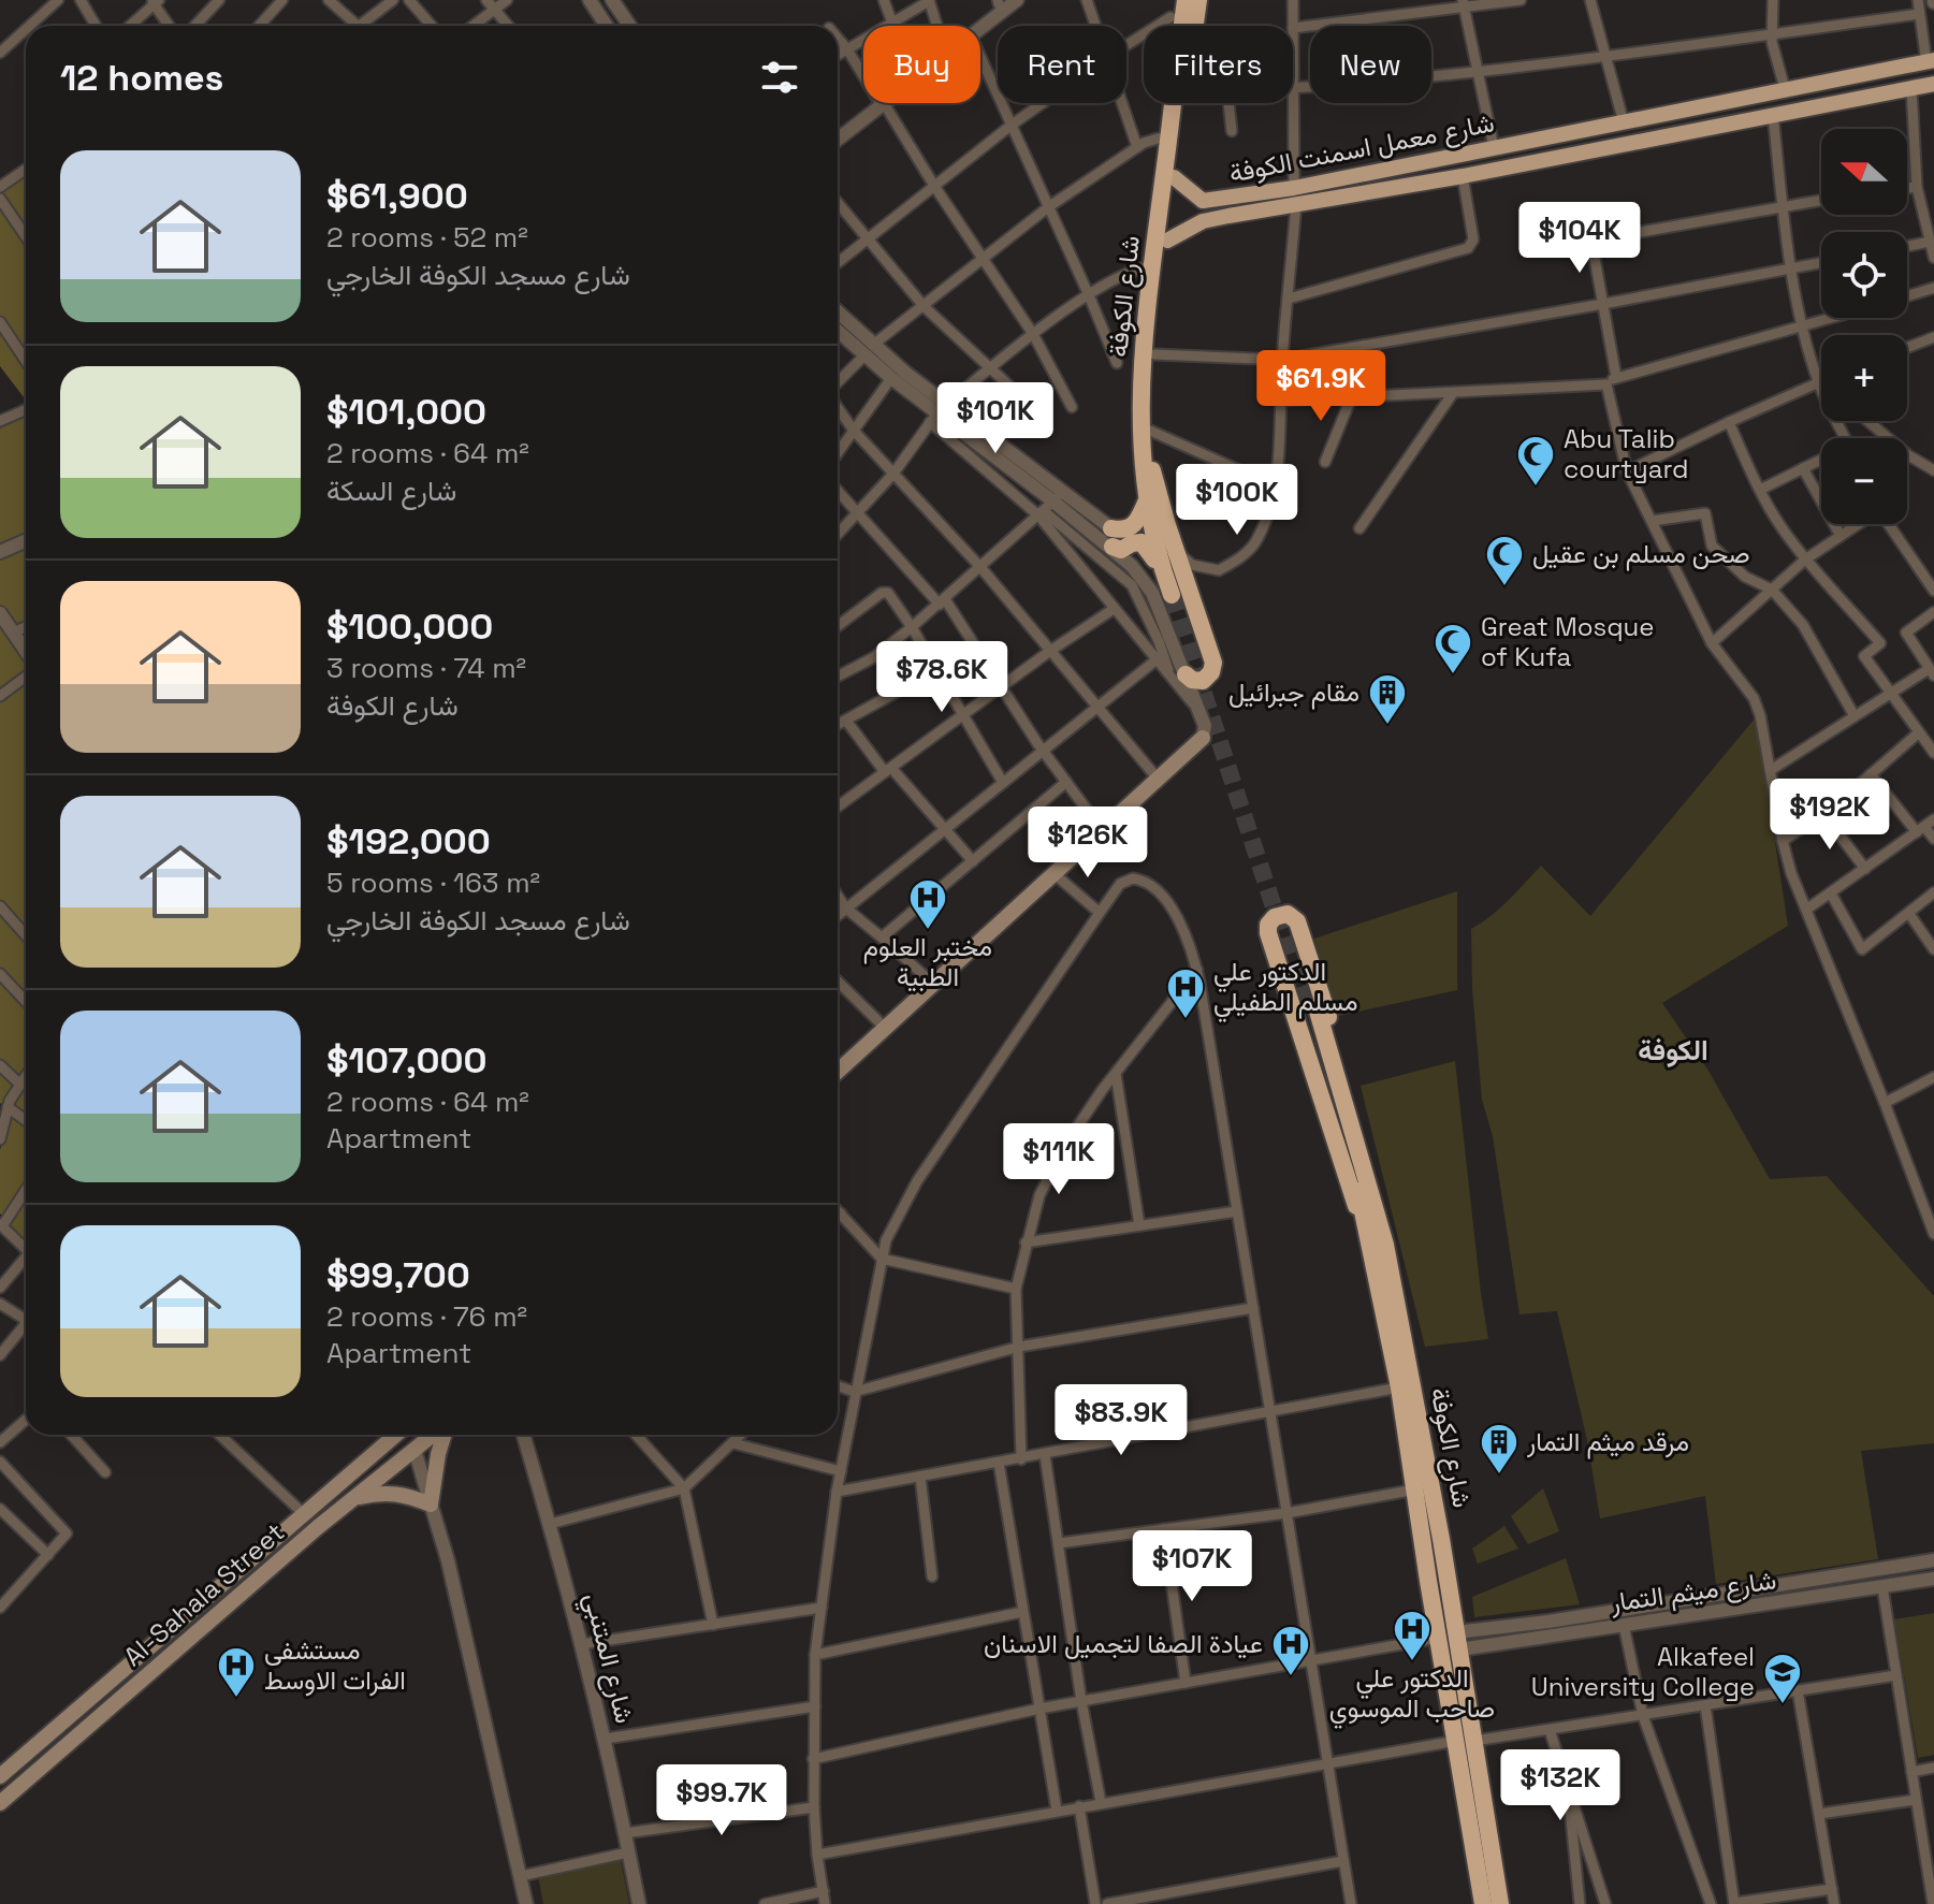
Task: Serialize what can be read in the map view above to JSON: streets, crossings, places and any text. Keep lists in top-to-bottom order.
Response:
{
  "streets": {
    "highway": ["شارع الكوفة"],
    "main road": ["شارع معمل اسمنت الكوفة", "Al-Sahala Street"],
    "street": ["شارع ميثم التمار", "شارع المتنبي"]
  },
  "crossings": [
    ["شارع معمل اسمنت الكوفة", "شارع الكوفة"],
    ["شارع الكوفة", "شارع ميثم التمار"]
  ],
  "districts": ["الكوفة"],
  "places": {
    "mosque": ["Abu Talib courtyard", "صحن مسلم بن عقيل", "Great Mosque of Kufa"],
    "building": ["مقام جبرائيل", "مرقد ميثم التمار"],
    "hospital": [
      "مختبر العلوم الطبية",
      "الدكتور علي مسلم الطفيلي",
      "الدكتور علي صاحب الموسوي",
      "عيادة الصفا لتجميل الاسنان",
      "مستشفى الفرات الاوسط"
    ],
    "school or university": ["Alkafeel University College"]
  },
  "north": "left",
  "page": {
    "chip": [
      "Buy",
      "Rent",
      "Filters",
      "New"
    ],
    "heading": "12 homes",
    "map_buttons": ["+", "−"],
    "list": [
      {
        "name": "$61,900",
        "note": "2 rooms · 52 m² · شارع مسجد الكوفة الخارجي"
      },
      {
        "name": "$101,000",
        "note": "2 rooms · 64 m² · شارع السكة"
      },
      {
        "name": "$100,000",
        "note": "3 rooms · 74 m² · شارع الكوفة"
      },
      {
        "name": "$192,000",
        "note": "5 rooms · 163 m² · شارع مسجد الكوفة الخارجي"
      },
      {
        "name": "$107,000",
        "note": "2 rooms · 64 m² · Apartment"
      },
      {
        "name": "$99,700",
        "note": "2 rooms · 76 m² · Apartment"
      }
    ],
    "price": [
      "$104K",
      "$61.9K",
      "$101K",
      "$100K",
      "$78.6K",
      "$192K",
      "$126K",
      "$111K",
      "$83.9K",
      "$107K",
      "$132K",
      "$99.7K"
    ]
  }
}
